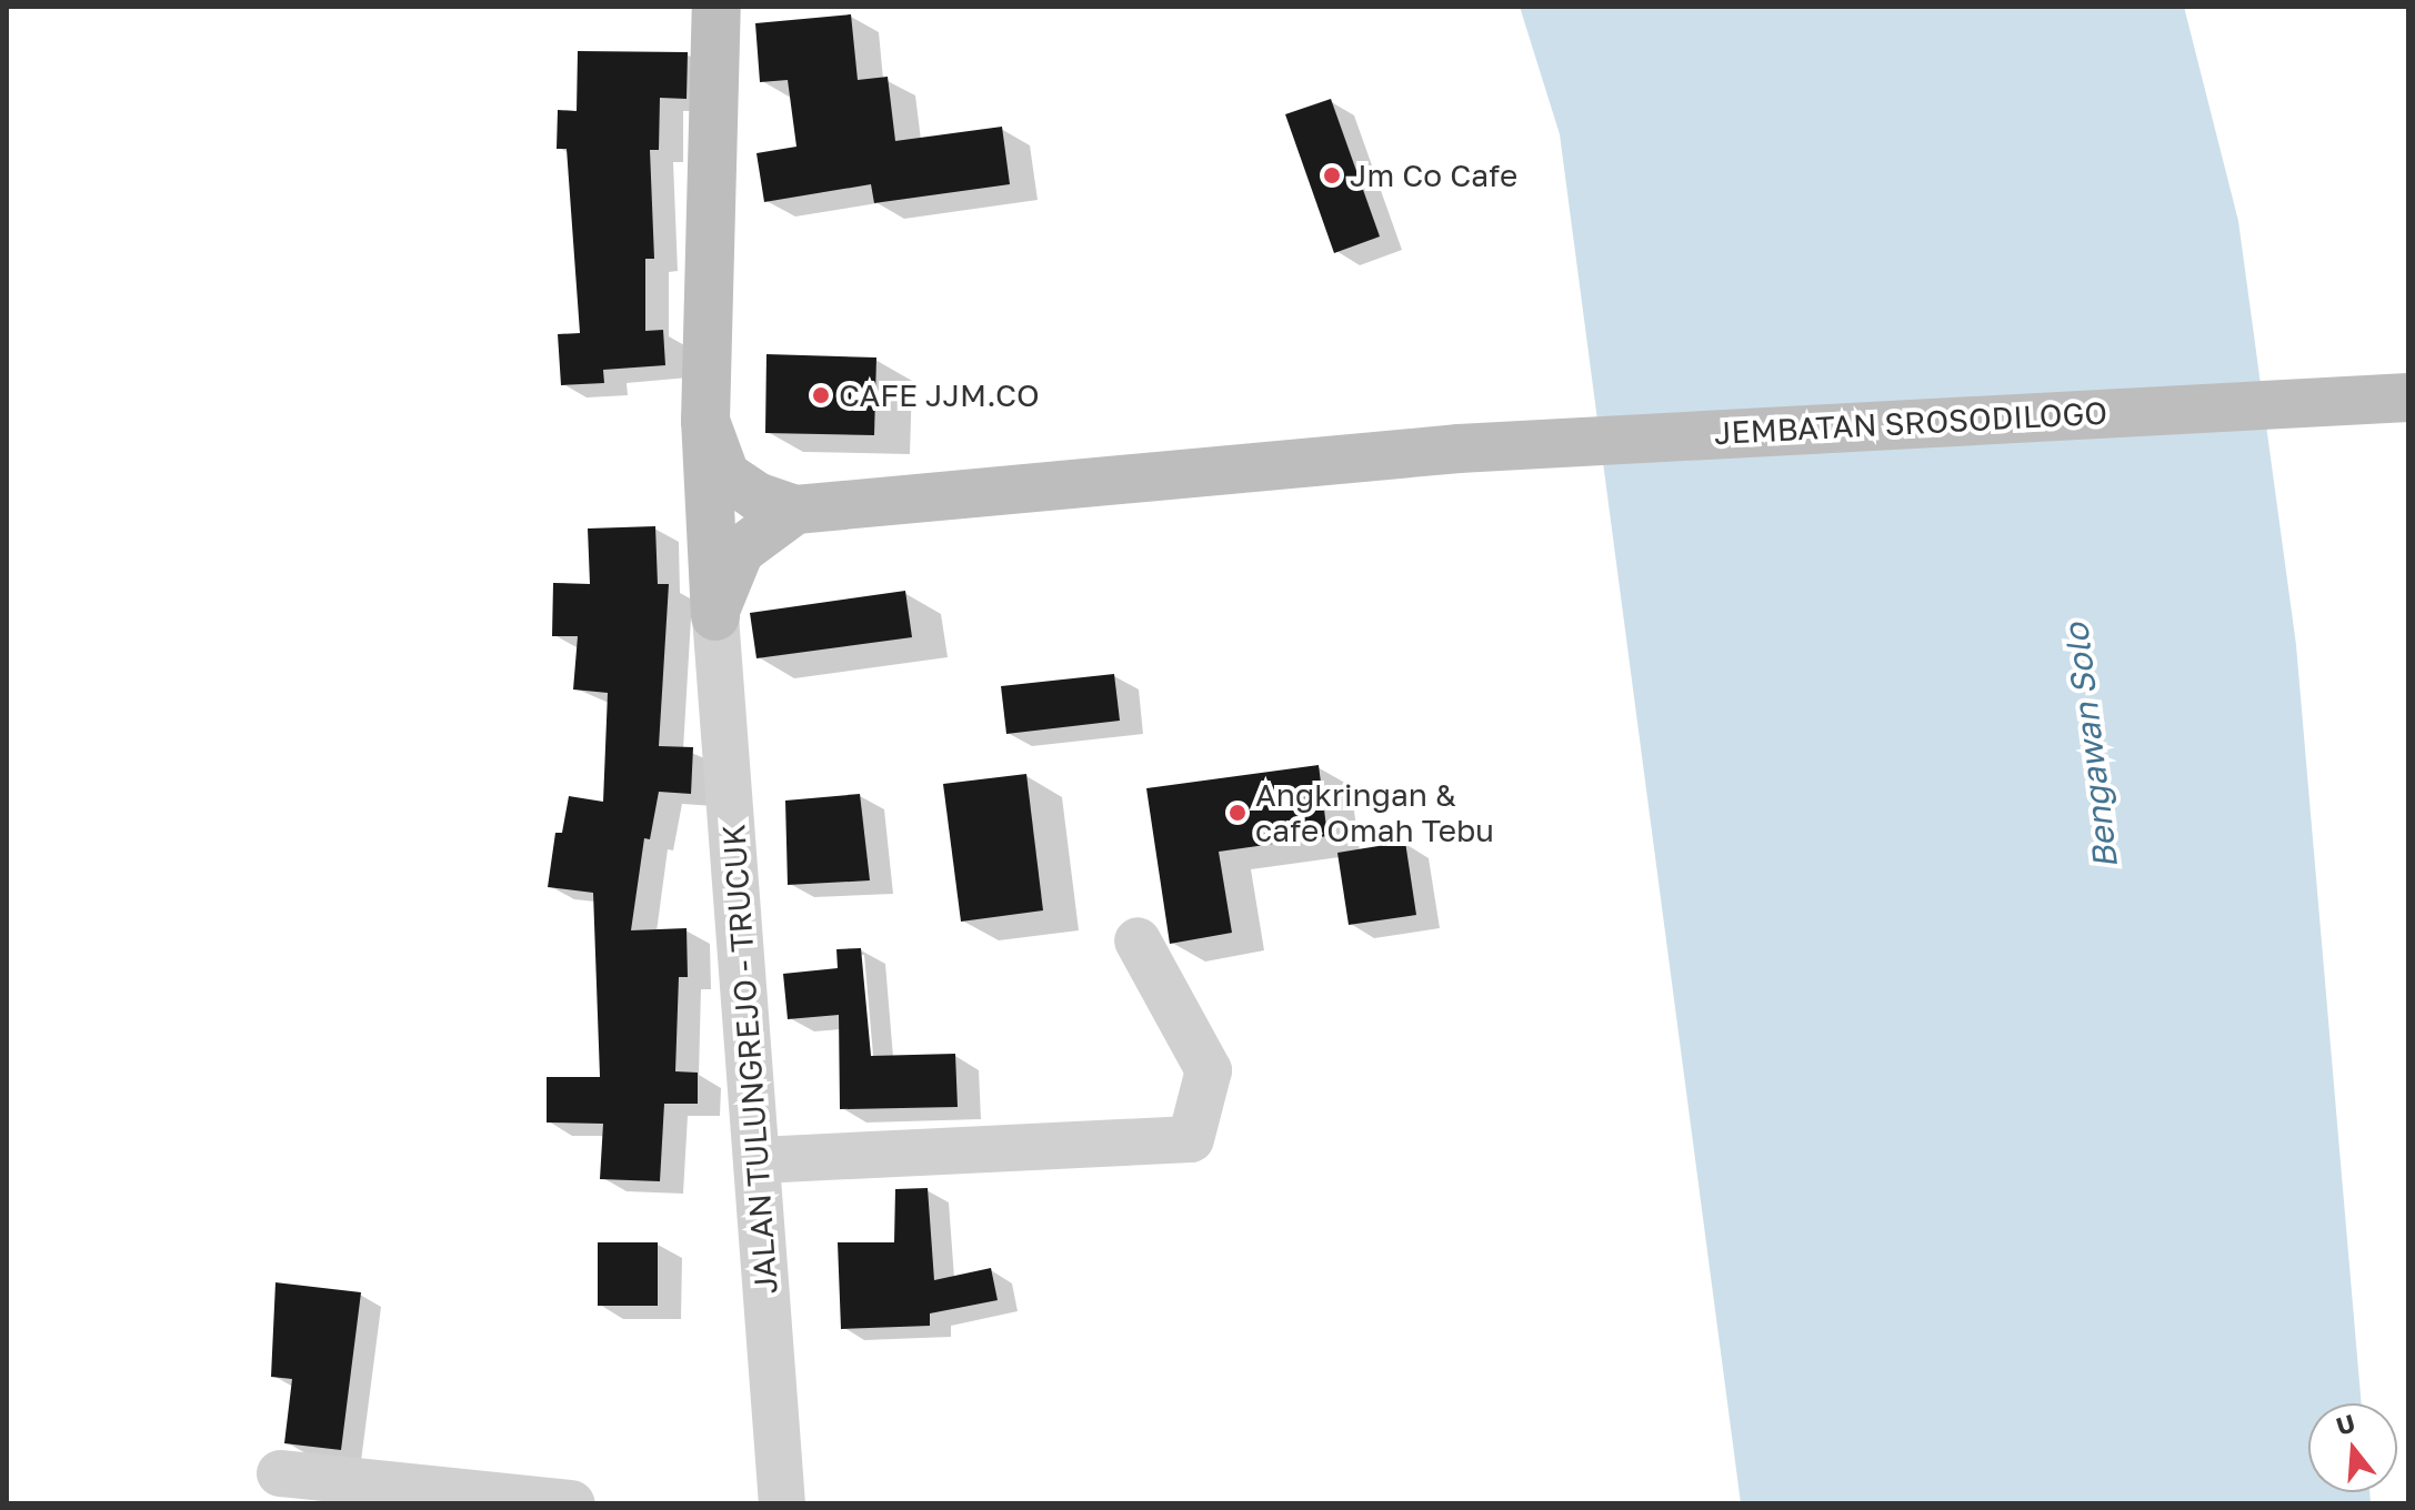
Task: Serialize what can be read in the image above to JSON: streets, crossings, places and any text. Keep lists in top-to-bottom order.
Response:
{
  "streets": {
    "street": ["JEMBATAN SROSODILOGO", "JALAN TULUNGREJO - TRUCUK"]
  },
  "water": ["Bengawan Solo"],
  "places": ["Jm Co Cafe", "CAFE JJM.CO", "Angkringan & cafe Omah Tebu"],
  "north": "top"
}
